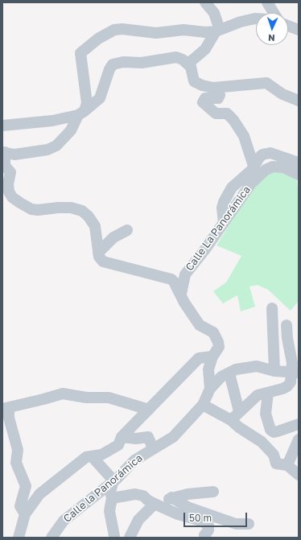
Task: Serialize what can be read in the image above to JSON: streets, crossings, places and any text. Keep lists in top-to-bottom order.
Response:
{
  "streets": {
    "street": ["Calle La Panorámica", "Calle la Panorámica"]
  },
  "scale_bar": "50 m",
  "north": "bottom"
}
